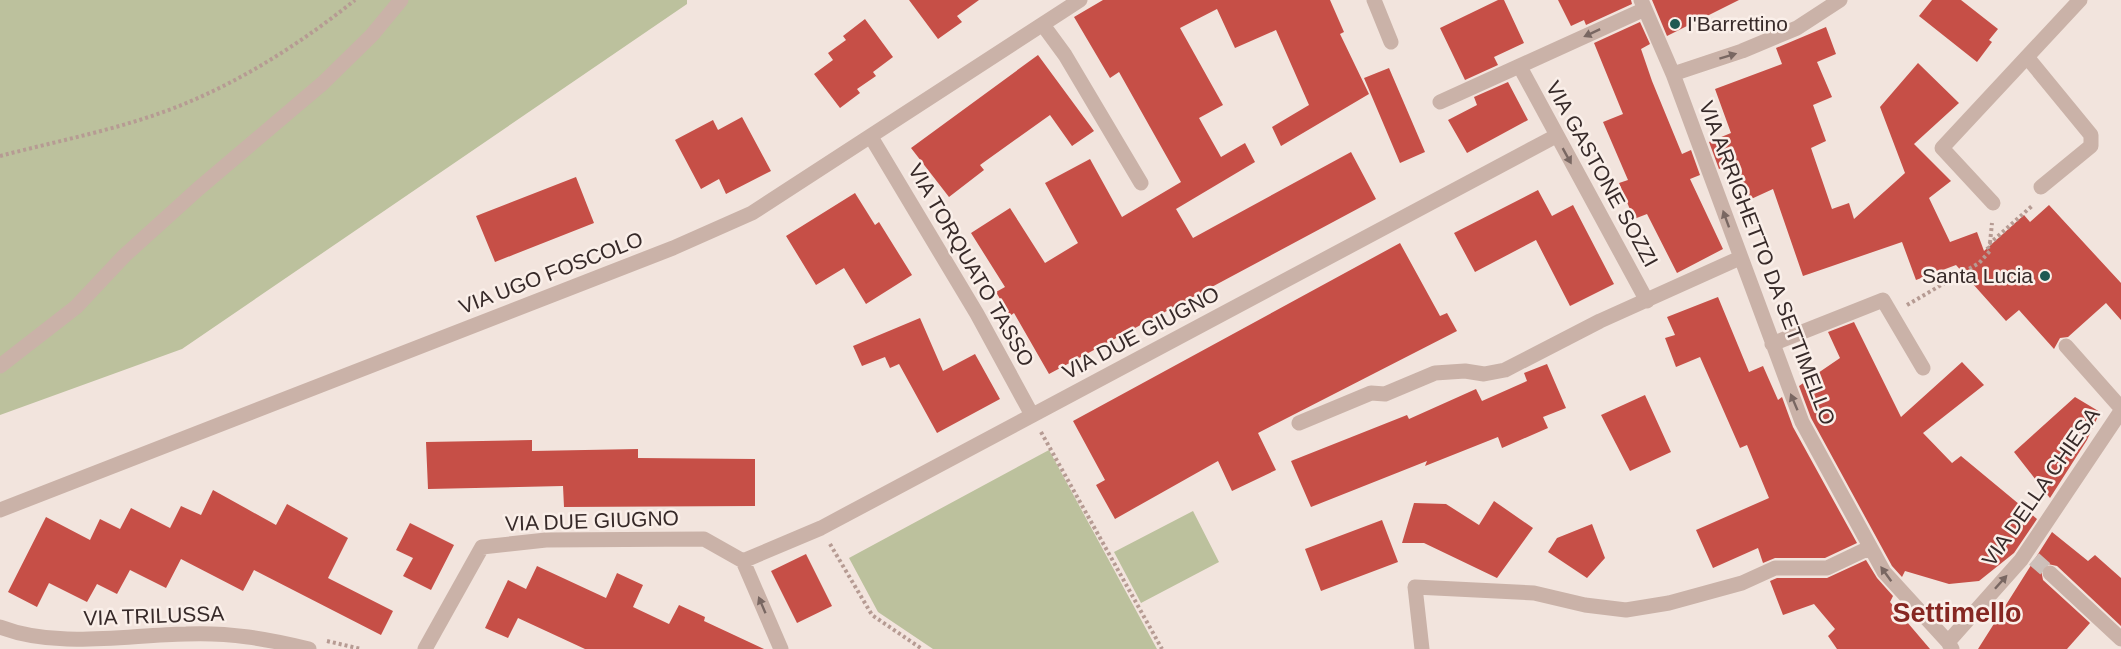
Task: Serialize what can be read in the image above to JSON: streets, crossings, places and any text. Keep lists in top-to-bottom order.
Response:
{
  "streets": {
    "street": [
      "VIA GASTONE SOZZI",
      "VIA ARRIGHETTO DA SETTIMELLO",
      "VIA TORQUATO TASSO",
      "VIA UGO FOSCOLO",
      "VIA DUE GIUGNO",
      "VIA DELLA CHIESA",
      "VIA TRILUSSA"
    ]
  },
  "crossings": [
    ["VIA GASTONE SOZZI", "VIA DUE GIUGNO"],
    ["VIA ARRIGHETTO DA SETTIMELLO", "VIA DELLA CHIESA"],
    ["VIA TORQUATO TASSO", "VIA UGO FOSCOLO"],
    ["VIA TORQUATO TASSO", "VIA DUE GIUGNO"]
  ],
  "one_way": ["VIA GASTONE SOZZI", "VIA ARRIGHETTO DA SETTIMELLO", "VIA DELLA CHIESA"],
  "districts": ["Settimello"],
  "places": ["I'Barrettino", "Santa Lucia"]
}
